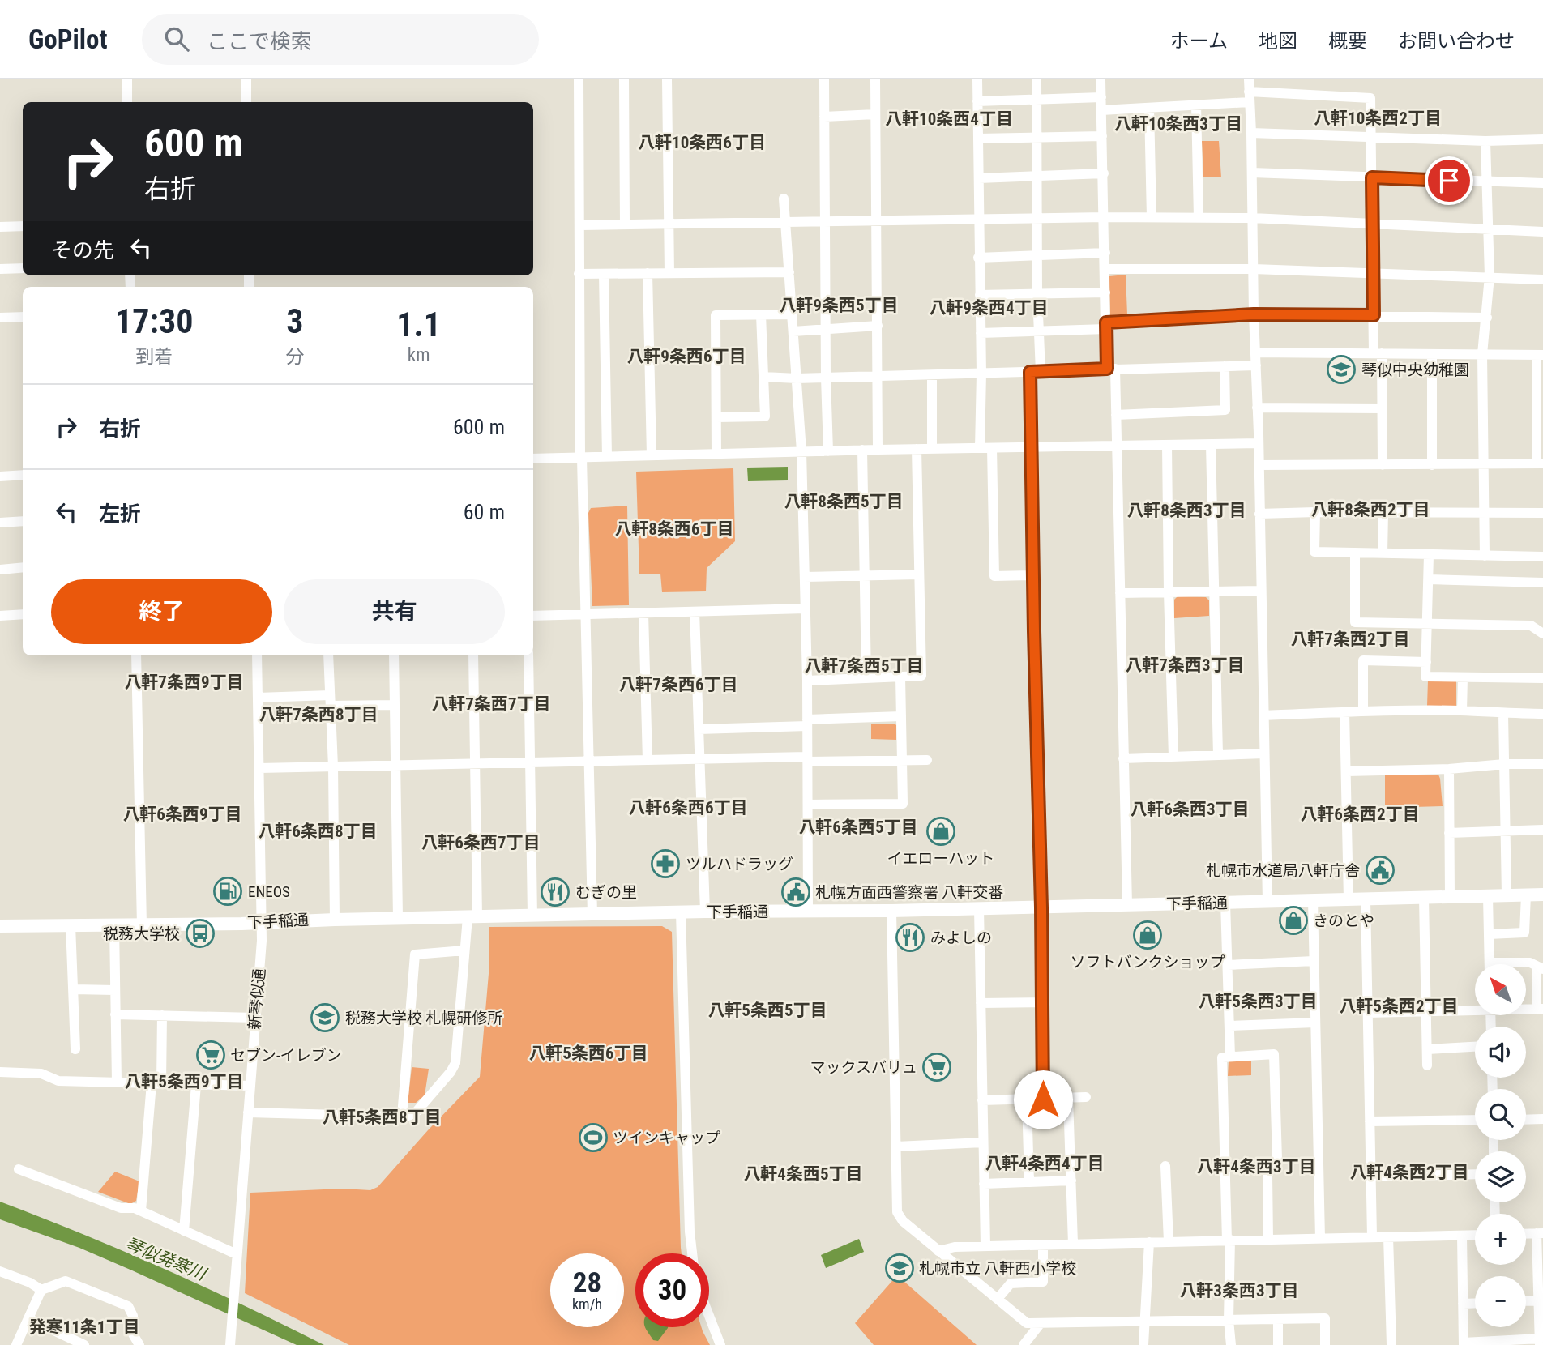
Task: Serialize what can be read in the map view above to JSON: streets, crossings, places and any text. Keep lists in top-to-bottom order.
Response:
{
  "streets": {
    "main road": ["下手稲通"],
    "street": ["新琴似通"]
  },
  "crossings": [
    ["下手稲通", "新琴似通"]
  ],
  "districts": [
    "八軒10条西2丁目",
    "八軒10条西4丁目",
    "八軒10条西3丁目",
    "八軒10条西6丁目",
    "八軒9条西5丁目",
    "八軒9条西4丁目",
    "八軒9条西6丁目",
    "八軒8条西5丁目",
    "八軒8条西2丁目",
    "八軒8条西3丁目",
    "八軒8条西6丁目",
    "八軒7条西2丁目",
    "八軒7条西3丁目",
    "八軒7条西5丁目",
    "八軒7条西9丁目",
    "八軒7条西6丁目",
    "八軒7条西7丁目",
    "八軒7条西8丁目",
    "八軒6条西6丁目",
    "八軒6条西3丁目",
    "八軒6条西9丁目",
    "八軒6条西2丁目",
    "八軒6条西5丁目",
    "八軒6条西8丁目",
    "八軒6条西7丁目",
    "八軒5条西3丁目",
    "八軒5条西2丁目",
    "八軒5条西5丁目",
    "八軒5条西6丁目",
    "八軒5条西9丁目",
    "八軒5条西8丁目",
    "八軒4条西4丁目",
    "八軒4条西3丁目",
    "八軒4条西2丁目",
    "八軒4条西5丁目",
    "八軒3条西3丁目",
    "発寒11条1丁目"
  ],
  "water": ["琴似発寒川"],
  "places": {
    "school or university": ["琴似中央幼稚園", "税務大学校 札幌研修所", "札幌市立 八軒西小学校"],
    "shop": ["イエローハット", "きのとや", "ソフトバンクショップ"],
    "pharmacy": ["ツルハドラッグ"],
    "public building": ["札幌市水道局八軒庁舎", "札幌方面西警察署 八軒交番"],
    "fuel station": ["ENEOS"],
    "restaurant": ["むぎの里", "みよしの"],
    "bus stop": ["税務大学校"],
    "supermarket": ["セブン-イレブン", "マックスバリュ"],
    "sports": ["ツインキャップ"]
  },
  "north": "top left",
  "page": {
    "header": "GoPilot",
    "search": "ここで検索",
    "nav": [
      "ホーム",
      "地図",
      "概要",
      "お問い合わせ"
    ],
    "turn": ["600 m", "右折"],
    "then": "その先",
    "eta": [
      "17:30",
      "到着",
      "3",
      "分",
      "1.1",
      "km"
    ],
    "list": [
      {
        "name": "右折",
        "value": "600 m"
      },
      {
        "name": "左折",
        "value": "60 m"
      }
    ],
    "buttons": ["終了", "共有"],
    "map_buttons": ["+", "−"],
    "speed": "28 km/h",
    "limit": "30"
  }
}
